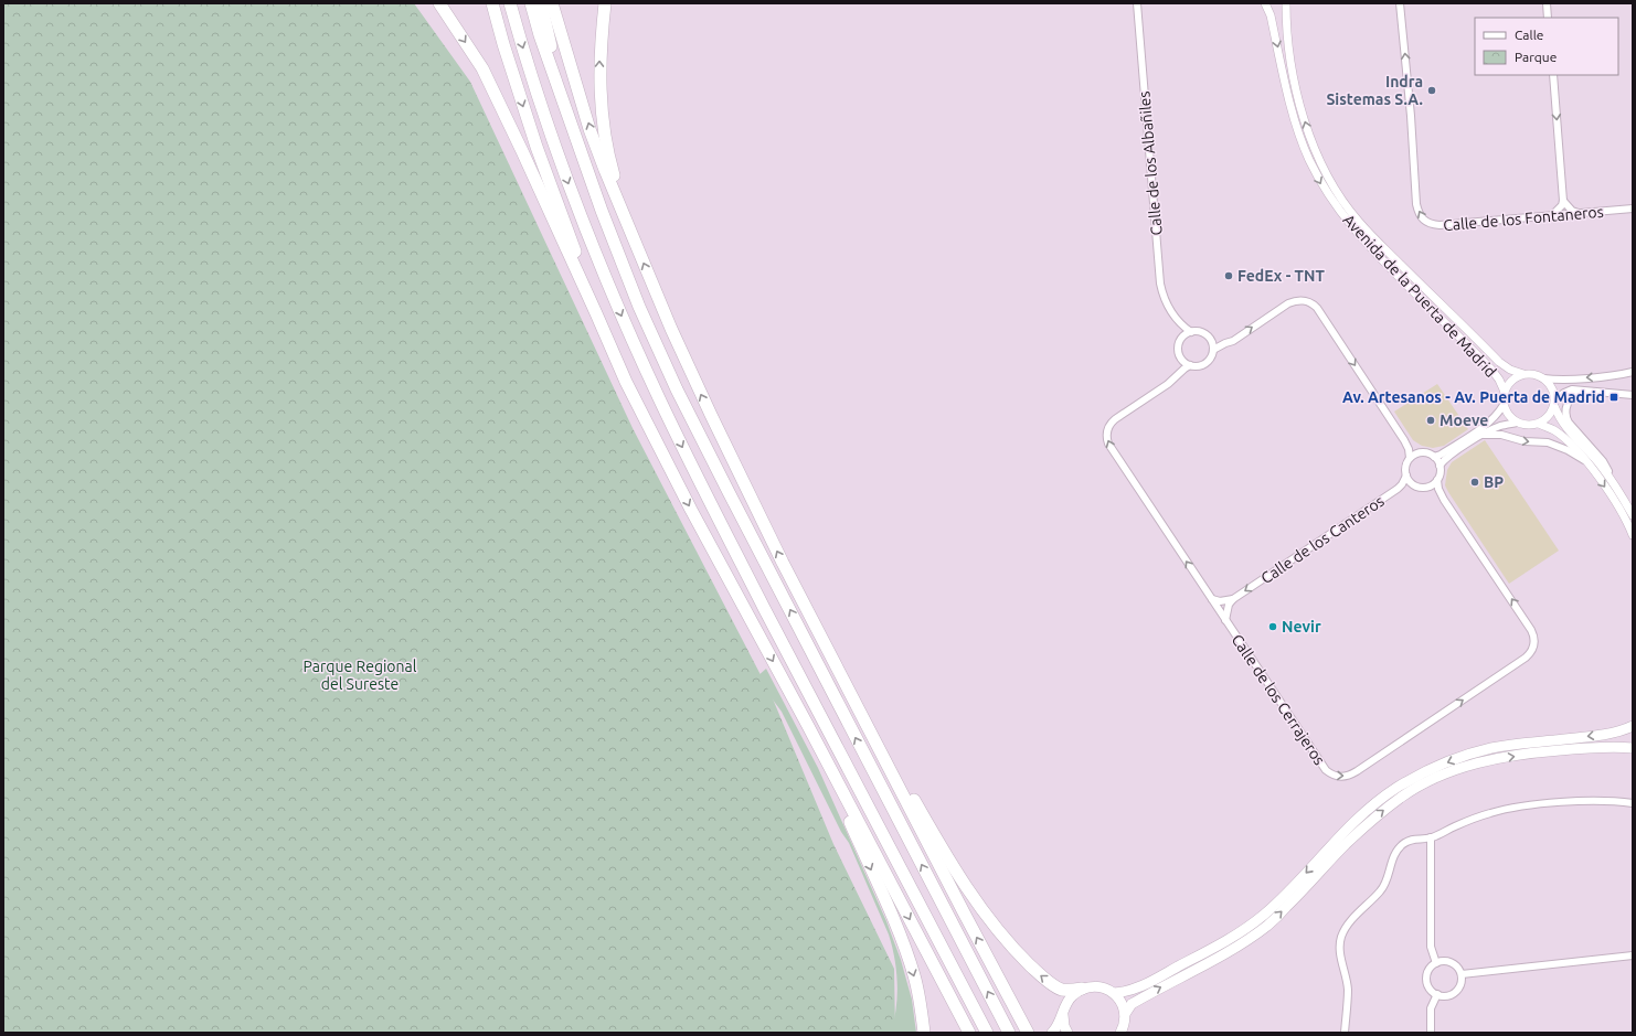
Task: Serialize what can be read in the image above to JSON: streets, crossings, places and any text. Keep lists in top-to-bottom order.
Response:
{
  "streets": {
    "street": [
      "Calle de los Albañiles",
      "Calle de los Fontaneros",
      "Avenida de la Puerta de Madrid",
      "Calle de los Canteros",
      "Calle de los Cerrajeros"
    ]
  },
  "crossings": [
    ["Calle de los Albañiles", "Calle de los Cerrajeros"],
    ["Calle de los Canteros", "Calle de los Cerrajeros"]
  ],
  "one_way": ["Calle de los Canteros"],
  "parks": ["Parque Regional del Sureste"],
  "places": {
    "other": [
      "Indra Sistemas S.A.",
      "FedEx - TNT",
      "Moeve",
      "BP",
      "Nevir"
    ],
    "transit": ["Av. Artesanos - Av. Puerta de Madrid"]
  },
  "legend": ["Calle", "Parque"]
}
